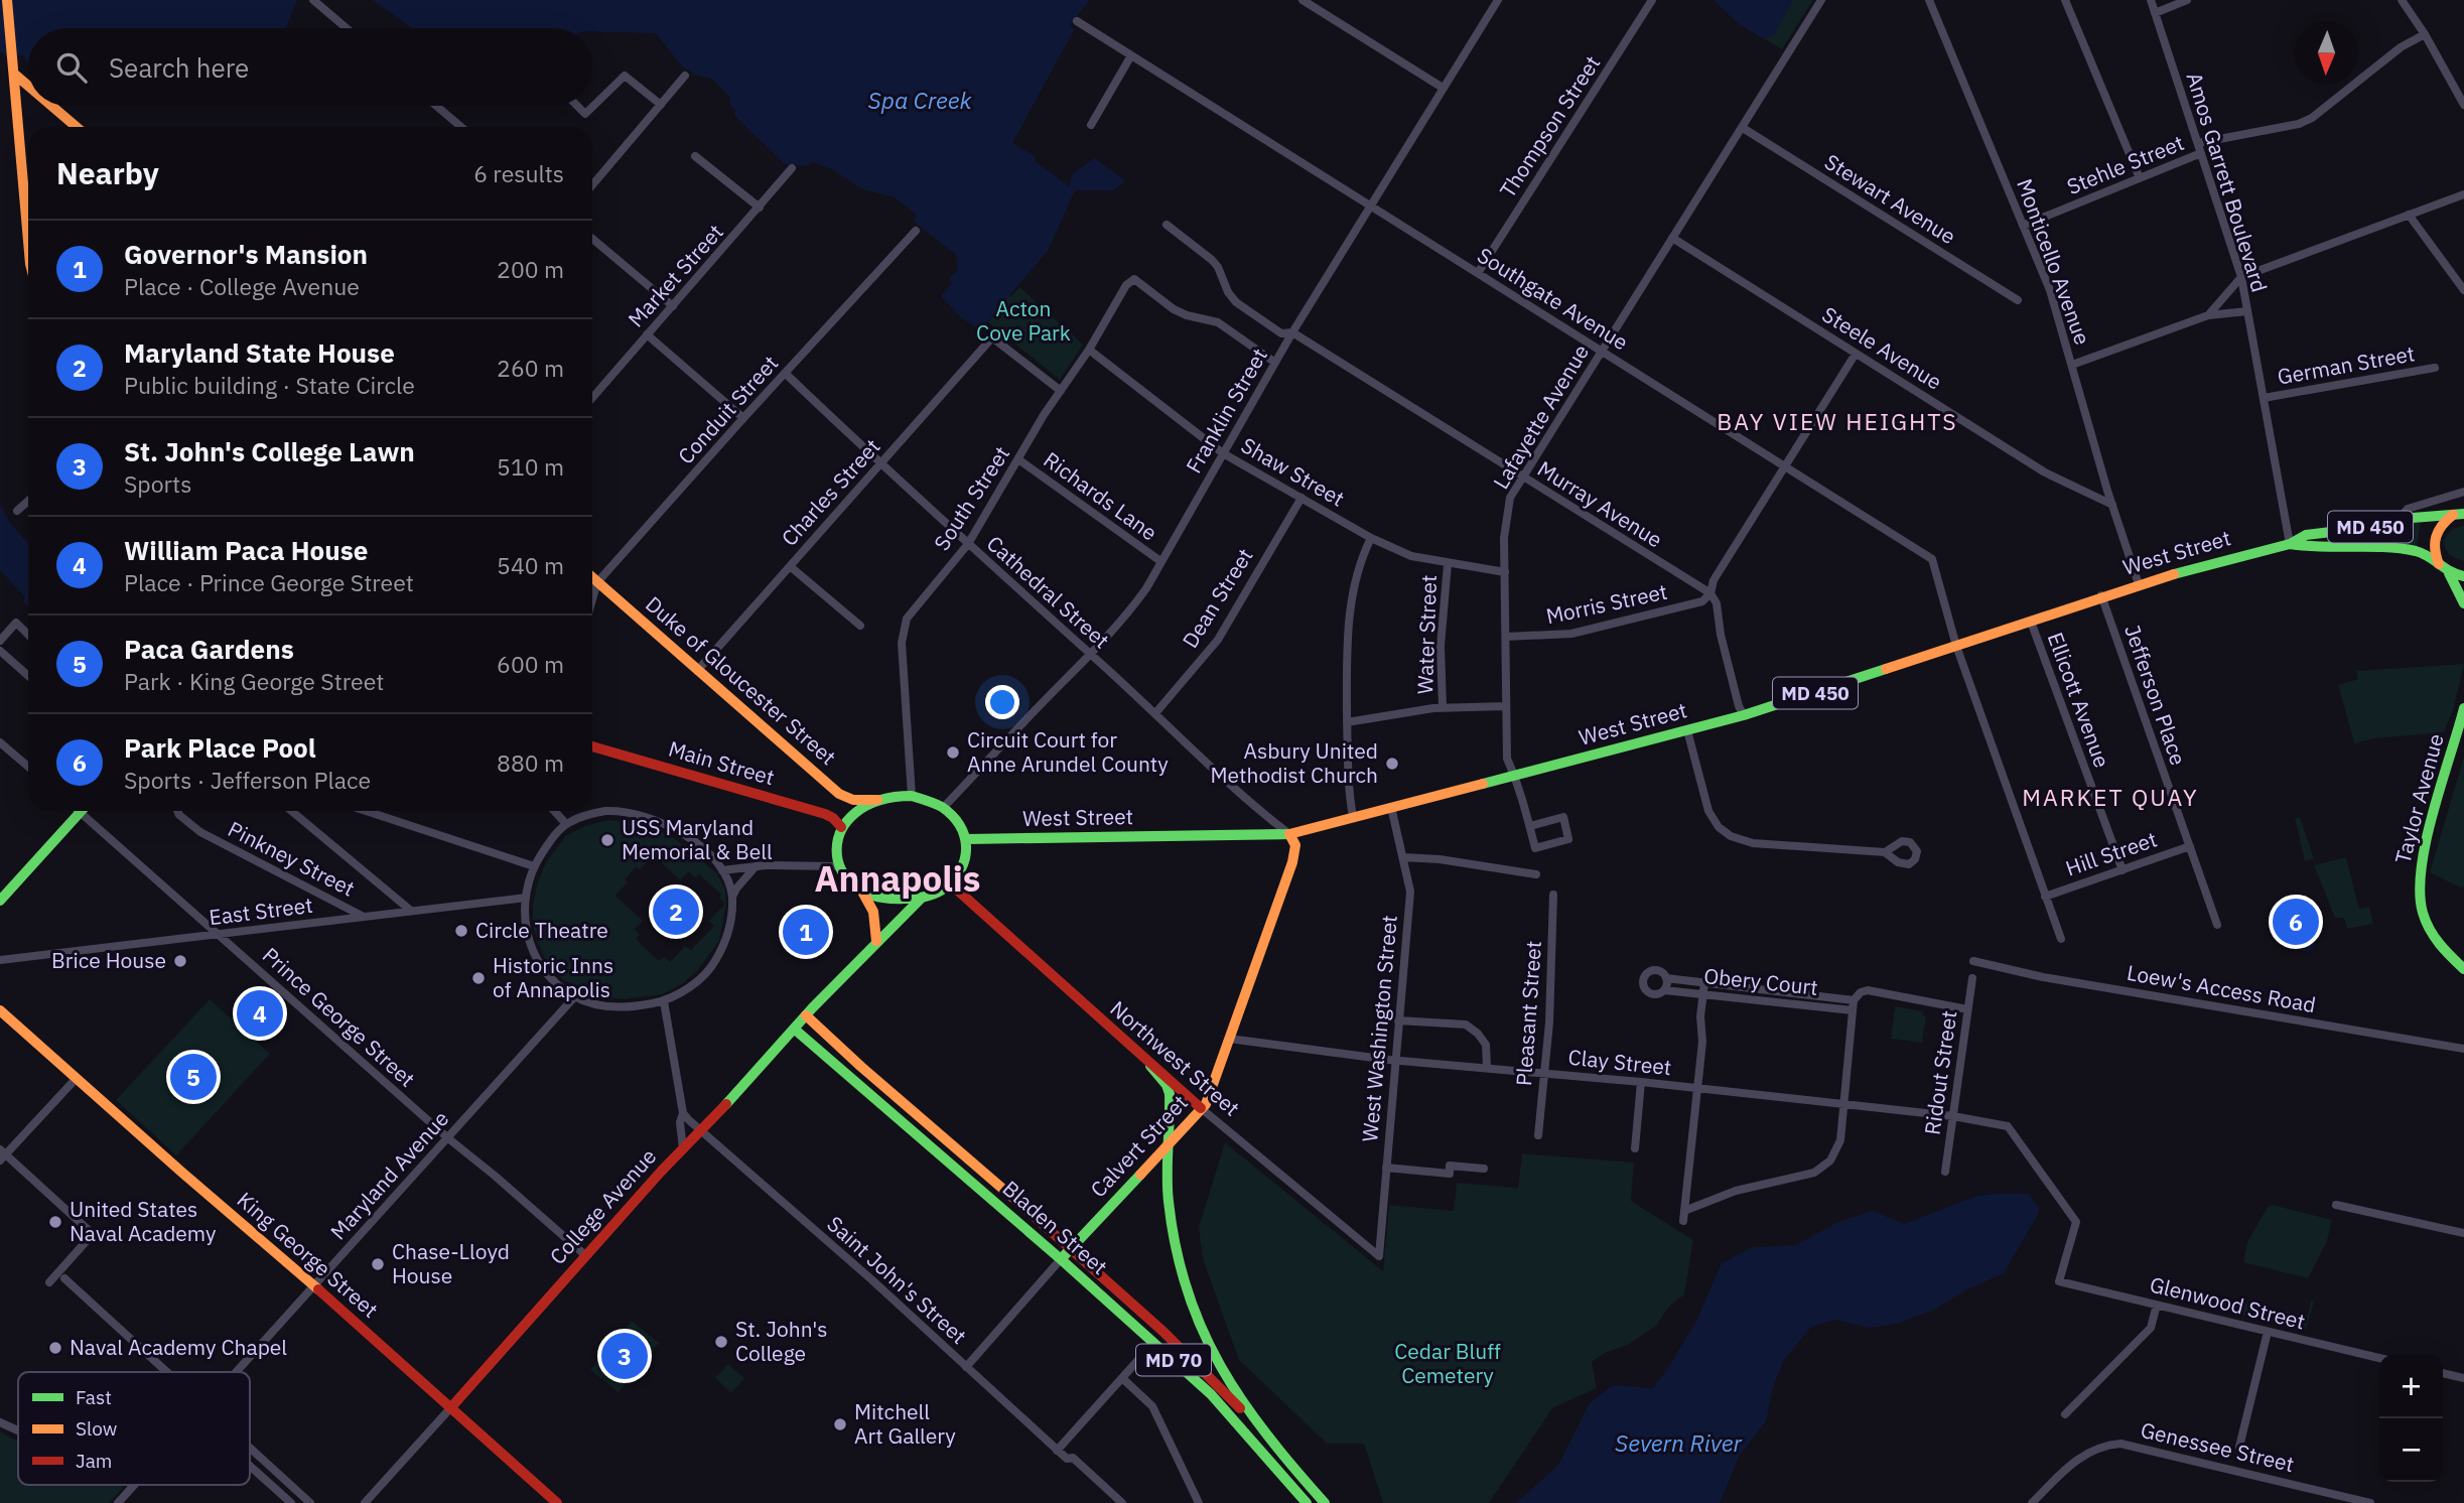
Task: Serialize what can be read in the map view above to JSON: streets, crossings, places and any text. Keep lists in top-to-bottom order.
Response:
{
  "streets": {
    "main road": [
      "MD 450",
      "West Street",
      "Duke of Gloucester Street",
      "Main Street",
      "Taylor Avenue",
      "Northwest Street",
      "Calvert Street",
      "College Avenue",
      "Bladen Street",
      "King George Street",
      "MD 70"
    ],
    "street": [
      "Thompson Street",
      "Stehle Street",
      "Amos Garrett Boulevard",
      "Stewart Avenue",
      "Monticello Avenue",
      "Market Street",
      "Southgate Avenue",
      "Steele Avenue",
      "German Street",
      "Conduit Street",
      "Franklin Street",
      "Lafayette Avenue",
      "Shaw Street",
      "Charles Street",
      "Richards Lane",
      "South Street",
      "Murray Avenue",
      "Cathedral Street",
      "Dean Street",
      "Morris Street",
      "Water Street",
      "Jefferson Place",
      "Ellicott Avenue",
      "Hill Street",
      "Pinkney Street",
      "East Street",
      "Obery Court",
      "Loew's Access Road",
      "Pleasant Street",
      "Prince George Street",
      "West Washington Street",
      "Clay Street",
      "Ridout Street",
      "Maryland Avenue",
      "Saint John's Street",
      "Glenwood Street",
      "Genessee Street"
    ]
  },
  "crossings": [
    ["Thompson Street", "Southgate Avenue"],
    ["Stehle Street", "Amos Garrett Boulevard"],
    ["Stehle Street", "Monticello Avenue"],
    ["Amos Garrett Boulevard", "German Street"],
    ["Amos Garrett Boulevard", "West Street"],
    ["Stewart Avenue", "Lafayette Avenue"],
    ["Monticello Avenue", "Steele Avenue"],
    ["Monticello Avenue", "West Street"],
    ["Southgate Avenue", "Franklin Street"],
    ["Southgate Avenue", "Lafayette Avenue"],
    ["Southgate Avenue", "West Street"],
    ["Southgate Avenue", "Hill Street"],
    ["Steele Avenue", "Lafayette Avenue"],
    ["Conduit Street", "Cathedral Street"],
    ["Conduit Street", "Duke of Gloucester Street"],
    ["Franklin Street", "Shaw Street"],
    ["Franklin Street", "Richards Lane"],
    ["Franklin Street", "South Street"],
    ["Franklin Street", "Murray Avenue"],
    ["Franklin Street", "West Street"],
    ["Franklin Street", "Cathedral Street"],
    ["Franklin Street", "Duke of Gloucester Street"],
    ["Franklin Street", "Main Street"],
    ["Franklin Street", "Northwest Street"],
    ["Franklin Street", "College Avenue"],
    ["Lafayette Avenue", "Shaw Street"],
    ["Lafayette Avenue", "Murray Avenue"],
    ["Lafayette Avenue", "West Street"],
    ["Lafayette Avenue", "Morris Street"],
    ["Shaw Street", "South Street"],
    ["Shaw Street", "Dean Street"],
    ["Shaw Street", "Water Street"],
    ["Charles Street", "South Street"],
    ["Charles Street", "Cathedral Street"],
    ["Charles Street", "Duke of Gloucester Street"],
    ["Richards Lane", "South Street"],
    ["South Street", "West Street"],
    ["South Street", "Cathedral Street"],
    ["South Street", "Duke of Gloucester Street"],
    ["South Street", "Main Street"],
    ["South Street", "Northwest Street"],
    ["South Street", "College Avenue"],
    ["Murray Avenue", "Morris Street"],
    ["MD 450", "West Street"],
    ["West Street", "Cathedral Street"],
    ["West Street", "Duke of Gloucester Street"],
    ["West Street", "Jefferson Place"],
    ["West Street", "Ellicott Avenue"],
    ["West Street", "Main Street"],
    ["West Street", "West Washington Street"],
    ["West Street", "Northwest Street"],
    ["West Street", "Calvert Street"],
    ["West Street", "College Avenue"],
    ["Cathedral Street", "Dean Street"],
    ["Cathedral Street", "Calvert Street"],
    ["Duke of Gloucester Street", "Main Street"],
    ["Duke of Gloucester Street", "Northwest Street"],
    ["Duke of Gloucester Street", "College Avenue"],
    ["Jefferson Place", "Hill Street"],
    ["Ellicott Avenue", "Hill Street"],
    ["Main Street", "Northwest Street"],
    ["Main Street", "College Avenue"],
    ["Pinkney Street", "East Street"],
    ["East Street", "Prince George Street"],
    ["East Street", "Maryland Avenue"],
    ["Obery Court", "Ridout Street"],
    ["Pleasant Street", "Clay Street"],
    ["Prince George Street", "Maryland Avenue"],
    ["Prince George Street", "College Avenue"],
    ["West Washington Street", "Northwest Street"],
    ["West Washington Street", "Clay Street"],
    ["Northwest Street", "Calvert Street"],
    ["Northwest Street", "College Avenue"],
    ["Clay Street", "Ridout Street"],
    ["Clay Street", "Calvert Street"],
    ["Clay Street", "Glenwood Street"],
    ["Calvert Street", "Bladen Street"],
    ["Calvert Street", "Saint John's Street"],
    ["Maryland Avenue", "King George Street"],
    ["College Avenue", "Bladen Street"],
    ["College Avenue", "King George Street"],
    ["College Avenue", "Saint John's Street"],
    ["Bladen Street", "MD 70"]
  ],
  "districts": ["BAY VIEW HEIGHTS", "MARKET QUAY", "Annapolis"],
  "water": ["Spa Creek", "Severn River"],
  "parks": ["Acton Cove Park", "Cedar Bluff Cemetery"],
  "places": [
    "Circuit Court for Anne Arundel County",
    "Asbury United Methodist Church",
    "USS Maryland Memorial & Bell",
    "Circle Theatre",
    "Brice House",
    "Historic Inns of Annapolis",
    "United States Naval Academy",
    "Chase-Lloyd House",
    "St. John's College",
    "Naval Academy Chapel",
    "Mitchell Art Gallery"
  ],
  "legend": ["Fast", "Slow", "Jam"],
  "north": "bottom",
  "page": {
    "search": "Search here",
    "heading": ["Nearby", "6 results"],
    "list": [
      {
        "mark": "1",
        "name": "Governor's Mansion",
        "note": "Place · College Avenue",
        "value": "200 m"
      },
      {
        "mark": "2",
        "name": "Maryland State House",
        "note": "Public building · State Circle",
        "value": "260 m"
      },
      {
        "mark": "3",
        "name": "St. John's College Lawn",
        "note": "Sports",
        "value": "510 m"
      },
      {
        "mark": "4",
        "name": "William Paca House",
        "note": "Place · Prince George Street",
        "value": "540 m"
      },
      {
        "mark": "5",
        "name": "Paca Gardens",
        "note": "Park · King George Street",
        "value": "600 m"
      },
      {
        "mark": "6",
        "name": "Park Place Pool",
        "note": "Sports · Jefferson Place",
        "value": "880 m"
      }
    ],
    "pins": [
      "2",
      "6",
      "1",
      "4",
      "5",
      "3"
    ],
    "map_buttons": ["+", "−"]
  }
}
